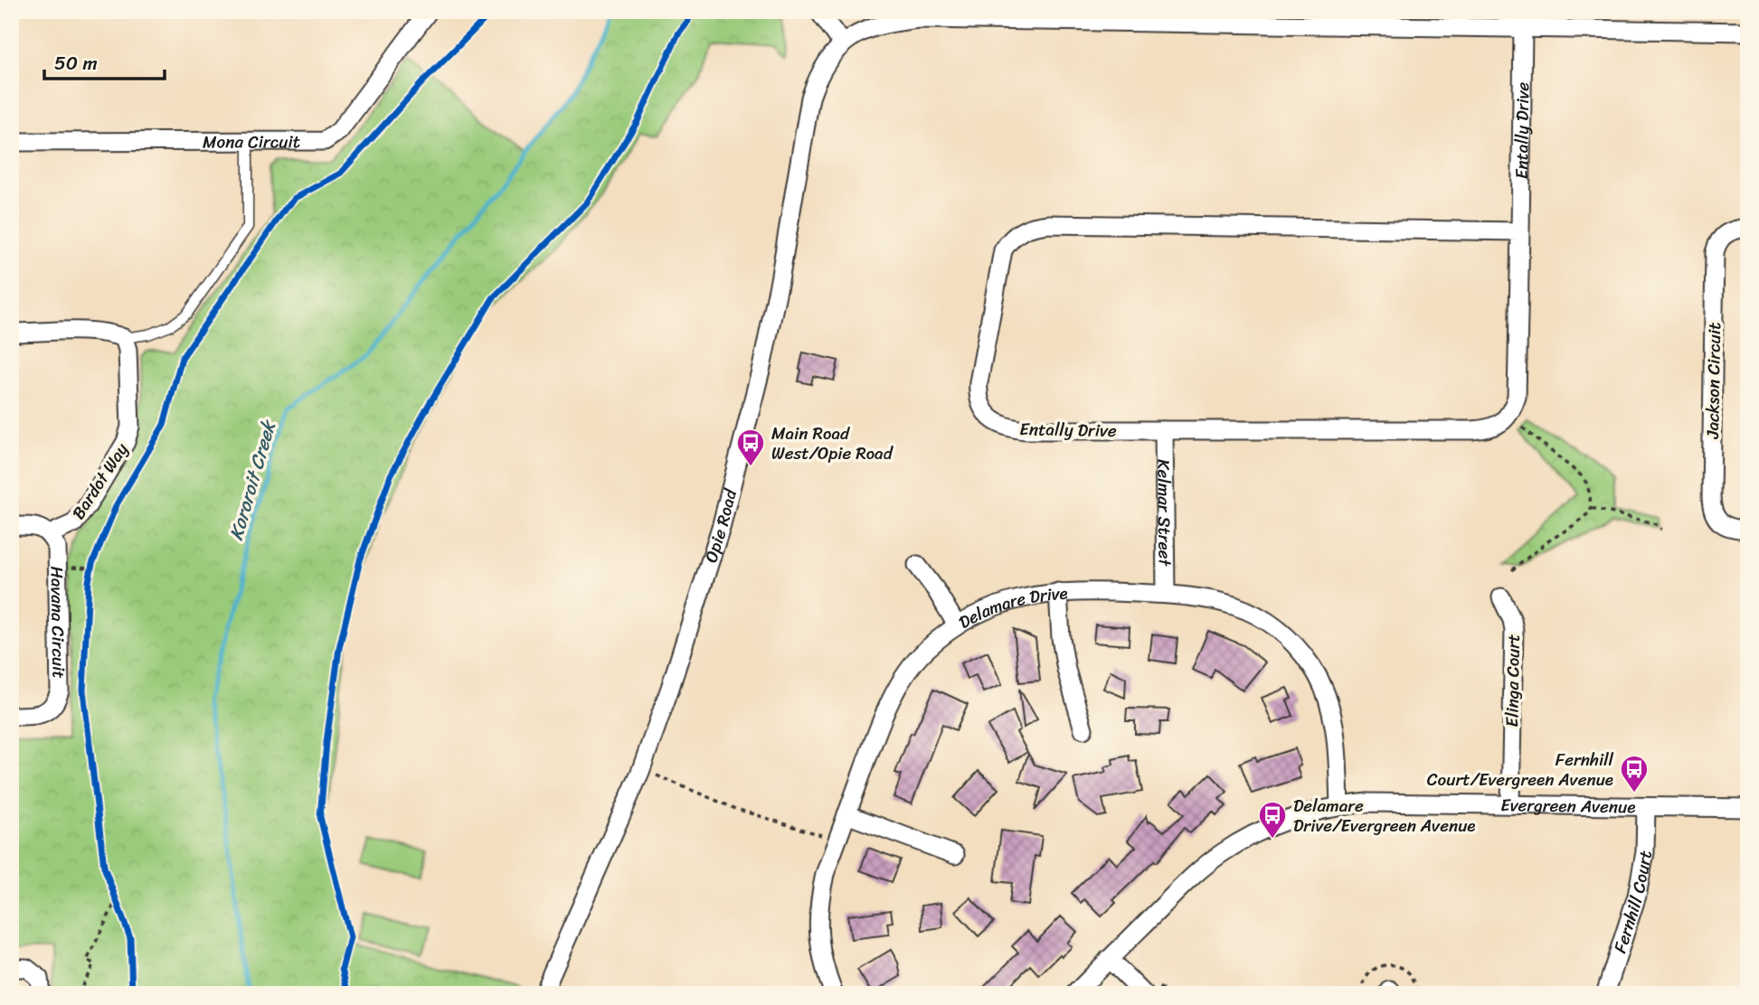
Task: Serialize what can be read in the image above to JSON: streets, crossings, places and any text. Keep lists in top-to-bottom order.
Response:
{
  "streets": {
    "street": [
      "Entally Drive",
      "Mona Circuit",
      "Jackson Circuit",
      "Bardot Way",
      "Kelmar Street",
      "Opie Road",
      "Delamare Drive",
      "Havana Circuit",
      "Elinga Court",
      "Evergreen Avenue",
      "Fernhill Court"
    ]
  },
  "crossings": [
    ["Entally Drive", "Kelmar Street"],
    ["Entally Drive", "Opie Road"],
    ["Bardot Way", "Havana Circuit"],
    ["Kelmar Street", "Delamare Drive"],
    ["Delamare Drive", "Evergreen Avenue"],
    ["Elinga Court", "Evergreen Avenue"],
    ["Evergreen Avenue", "Fernhill Court"]
  ],
  "water": ["Kororoit Creek"],
  "places": {
    "bus stop": ["Main Road West/Opie Road", "Fernhill Court/Evergreen Avenue", "Delamare Drive/Evergreen Avenue"]
  },
  "scale_bar": "50 m"
}
